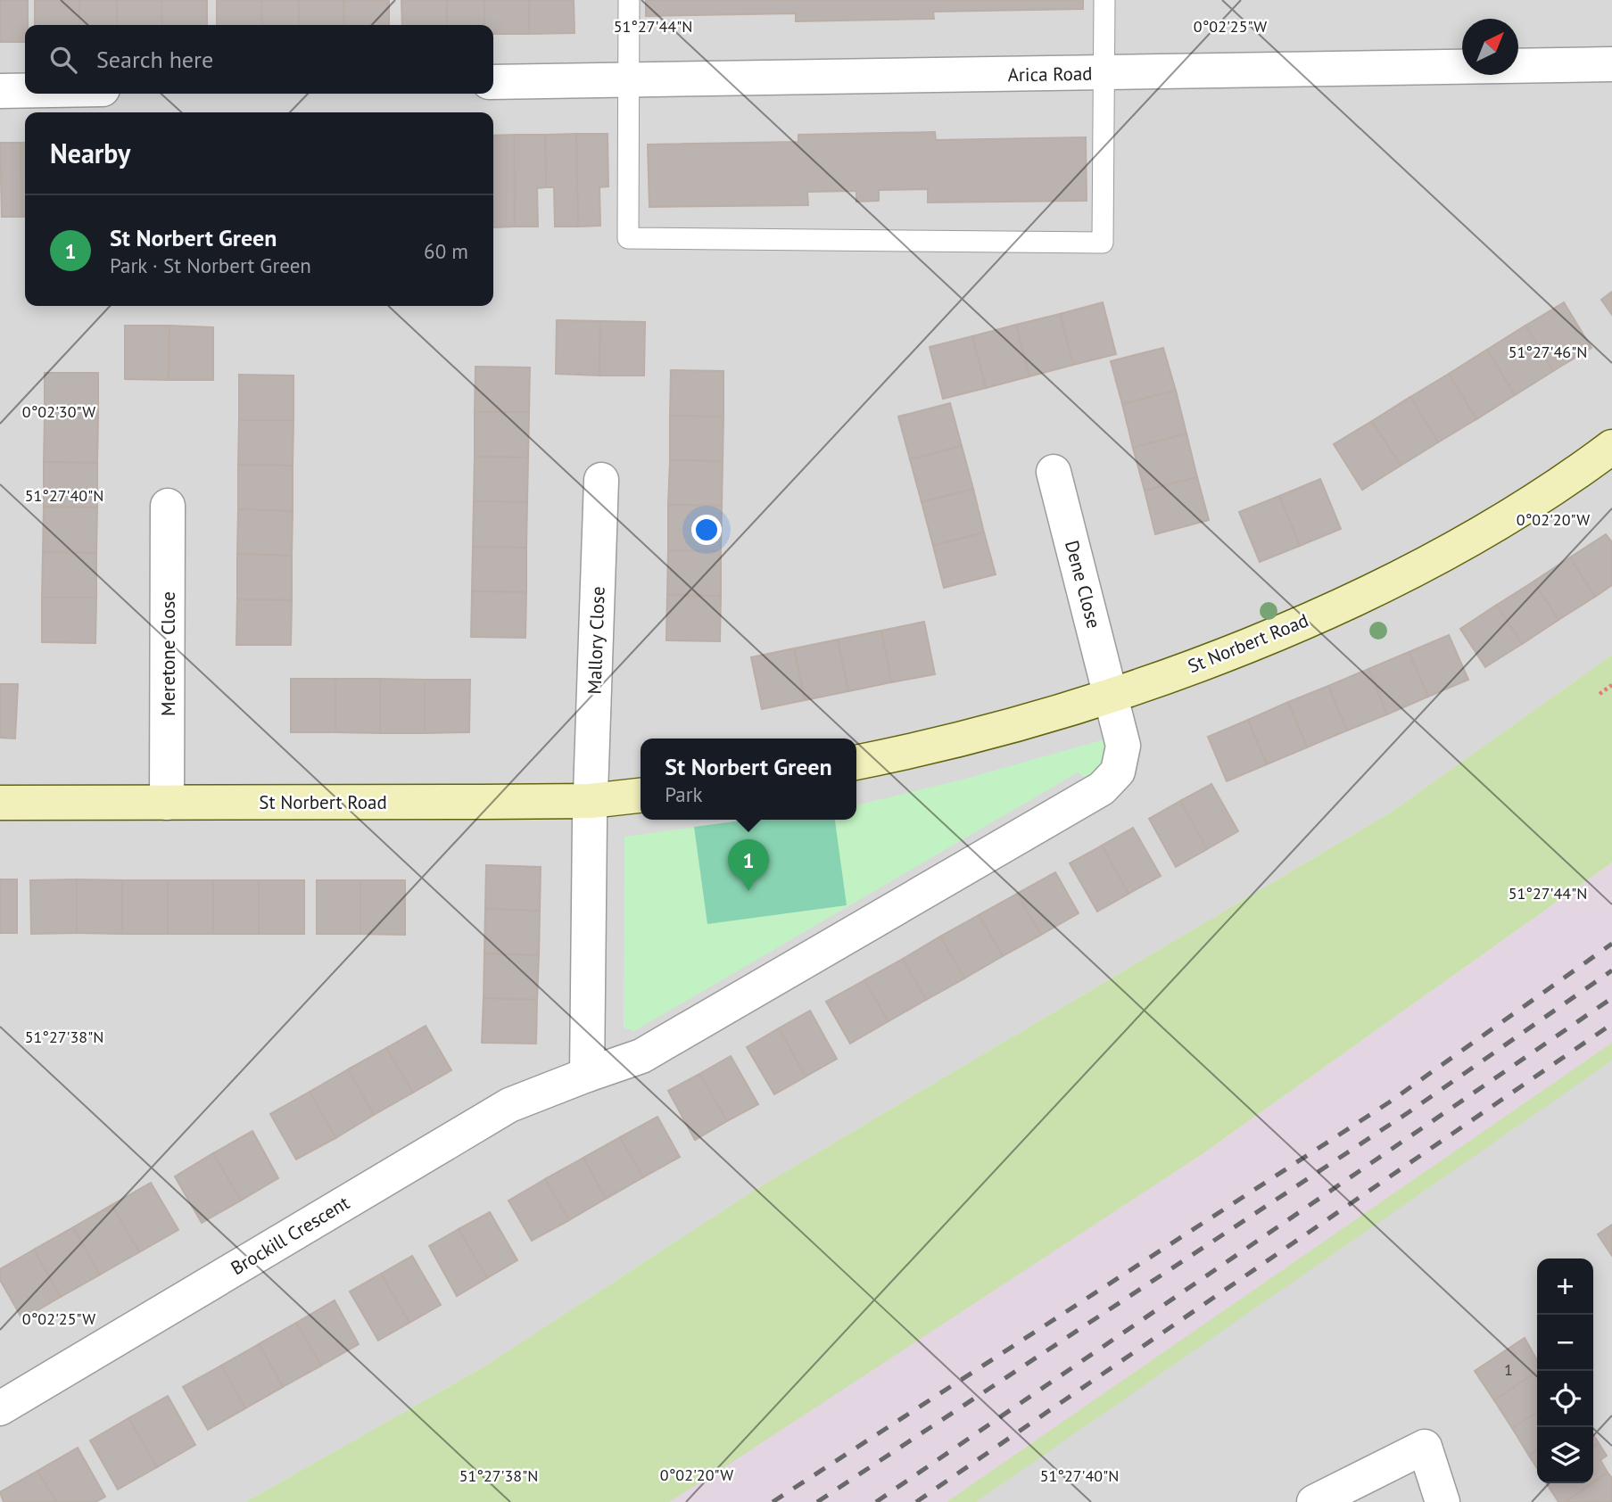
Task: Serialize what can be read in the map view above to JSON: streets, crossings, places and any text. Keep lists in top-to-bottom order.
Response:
{
  "streets": {
    "street": [
      "Arica Road",
      "Dene Close",
      "Mallory Close",
      "St Norbert Road",
      "Meretone Close",
      "Brockill Crescent"
    ]
  },
  "crossings": [
    ["Dene Close", "Mallory Close"],
    ["Dene Close", "St Norbert Road"],
    ["Dene Close", "Brockill Crescent"],
    ["Mallory Close", "St Norbert Road"],
    ["Mallory Close", "Brockill Crescent"],
    ["St Norbert Road", "Meretone Close"]
  ],
  "house_numbers": ["1"],
  "north": "top right",
  "page": {
    "search": "Search here",
    "heading": "Nearby",
    "list": [
      {
        "mark": "1",
        "name": "St Norbert Green",
        "note": "Park · St Norbert Green",
        "value": "60 m"
      }
    ],
    "popup": ["St Norbert Green", "Park"],
    "pins": "1",
    "map_buttons": ["+", "−"]
  },
  "coordinates": [
    "51°27'44\"N",
    "0°02'25\"W",
    "51°27'46\"N",
    "0°02'30\"W",
    "51°27'40\"N",
    "0°02'20\"W",
    "51°27'38\"N"
  ]
}
